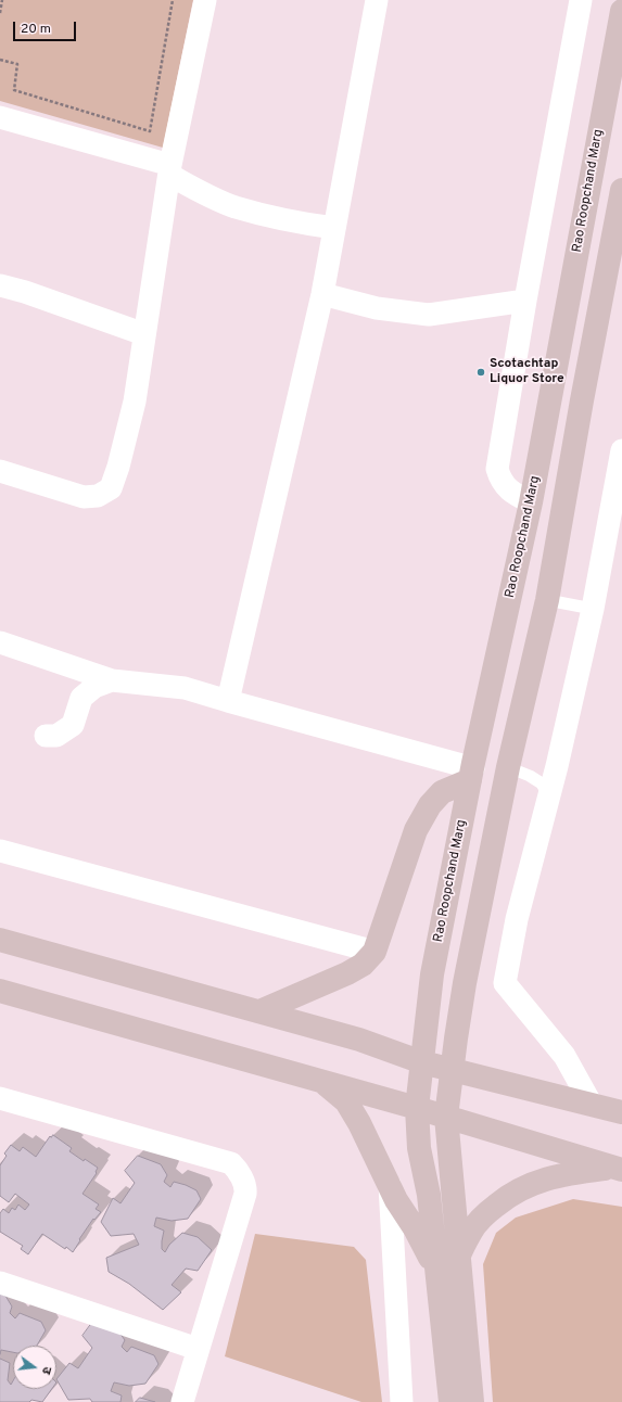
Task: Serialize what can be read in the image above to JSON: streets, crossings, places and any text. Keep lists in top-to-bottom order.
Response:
{
  "streets": {
    "main road": ["Rao Roopchand Marg"]
  },
  "places": ["Scotachtap Liquor Store"],
  "scale_bar": "20 m",
  "north": "right"
}
